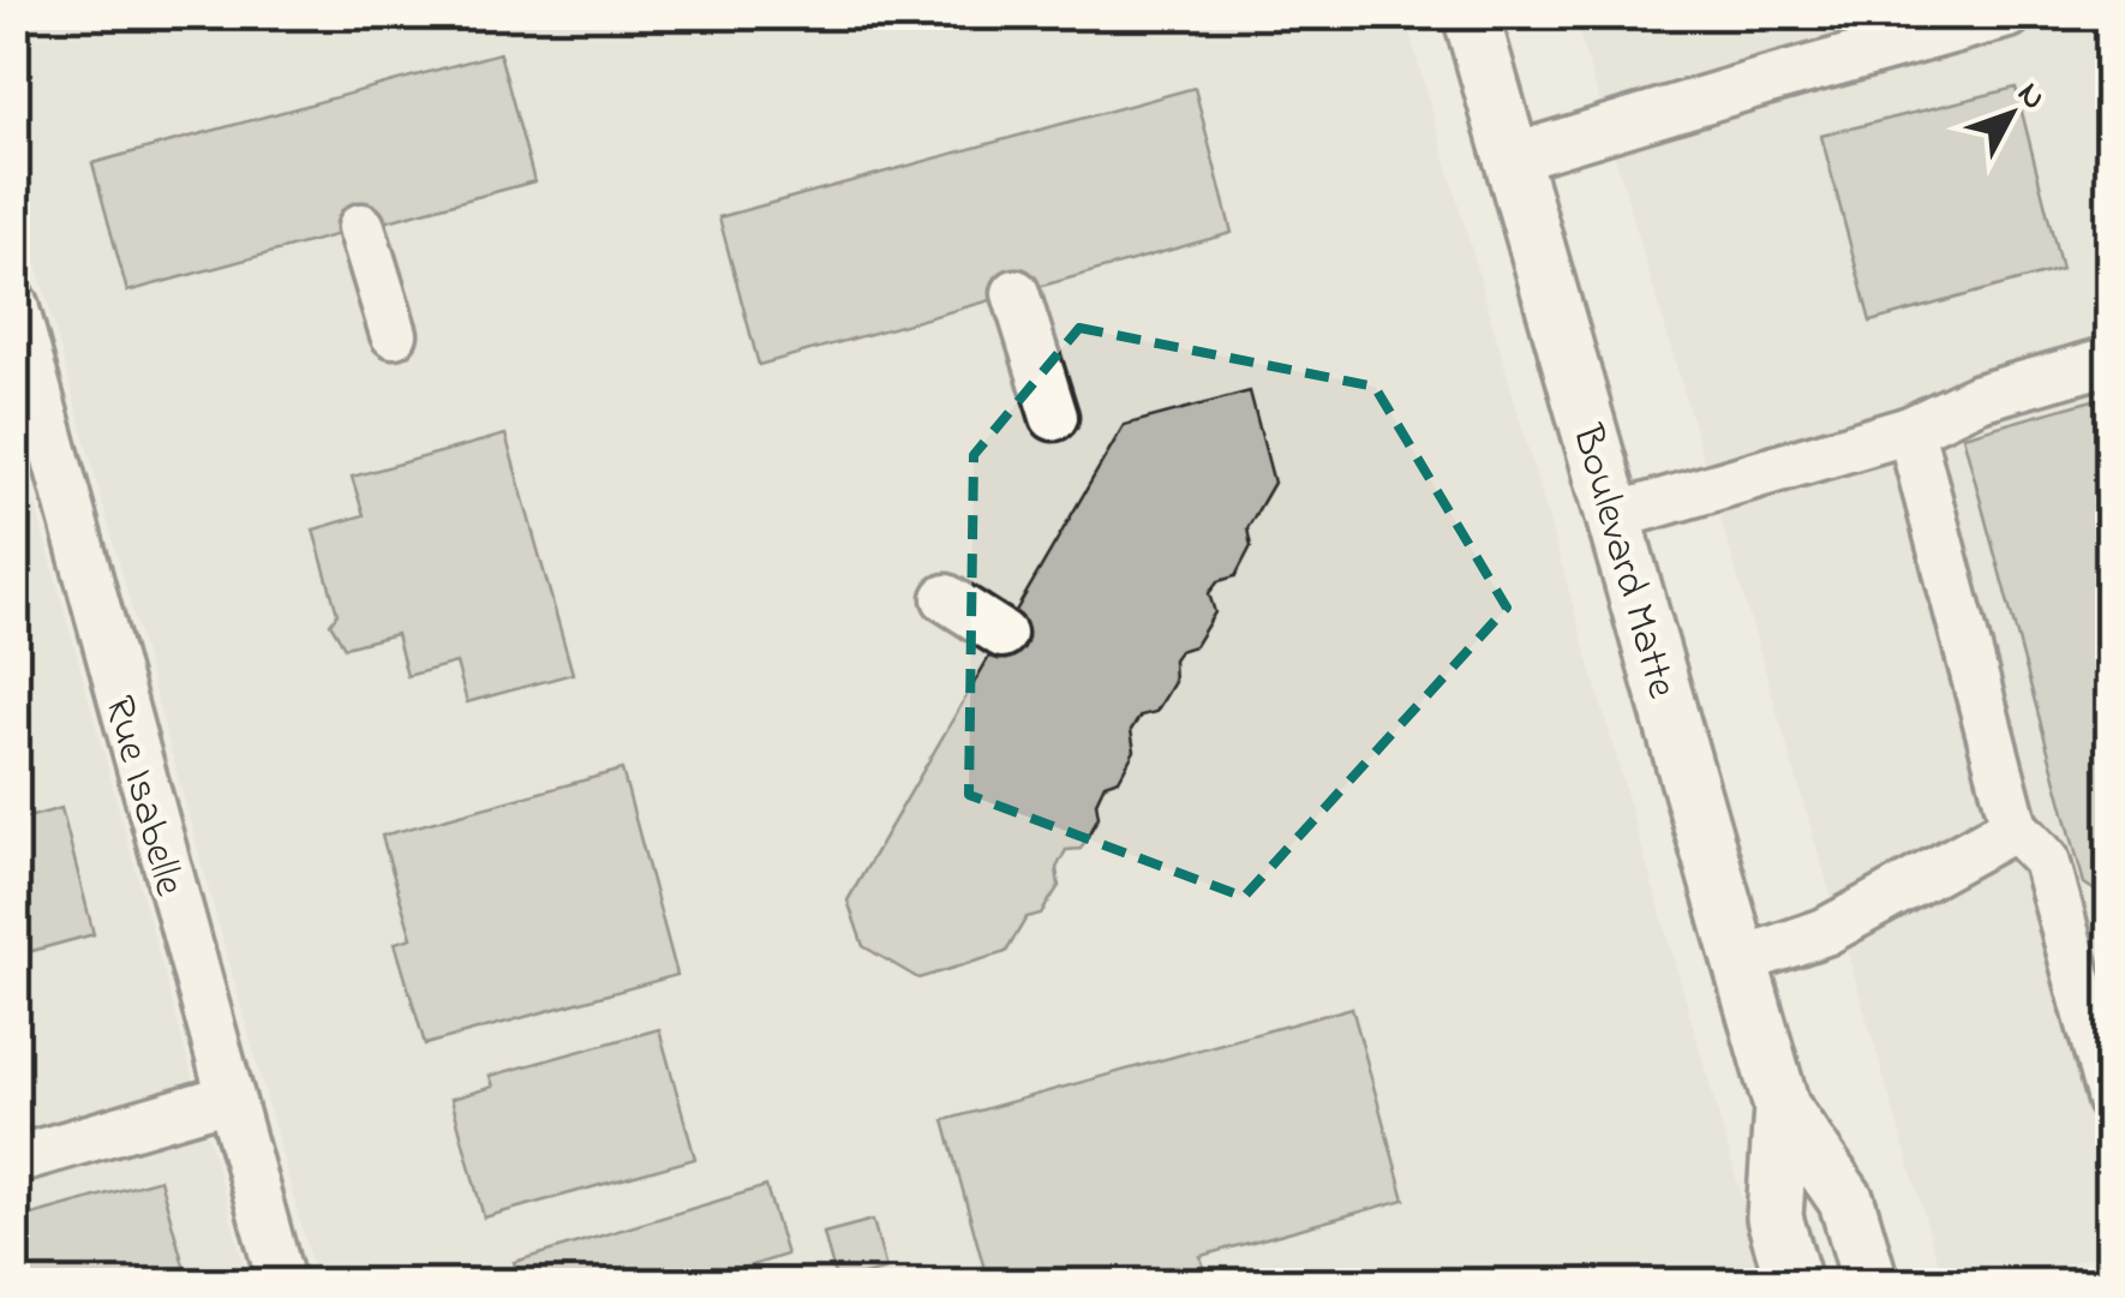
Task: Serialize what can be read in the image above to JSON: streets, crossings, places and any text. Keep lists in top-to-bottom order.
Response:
{
  "streets": {
    "main road": ["Boulevard Matte"],
    "street": ["Rue Isabelle"]
  },
  "north": "top right"
}
